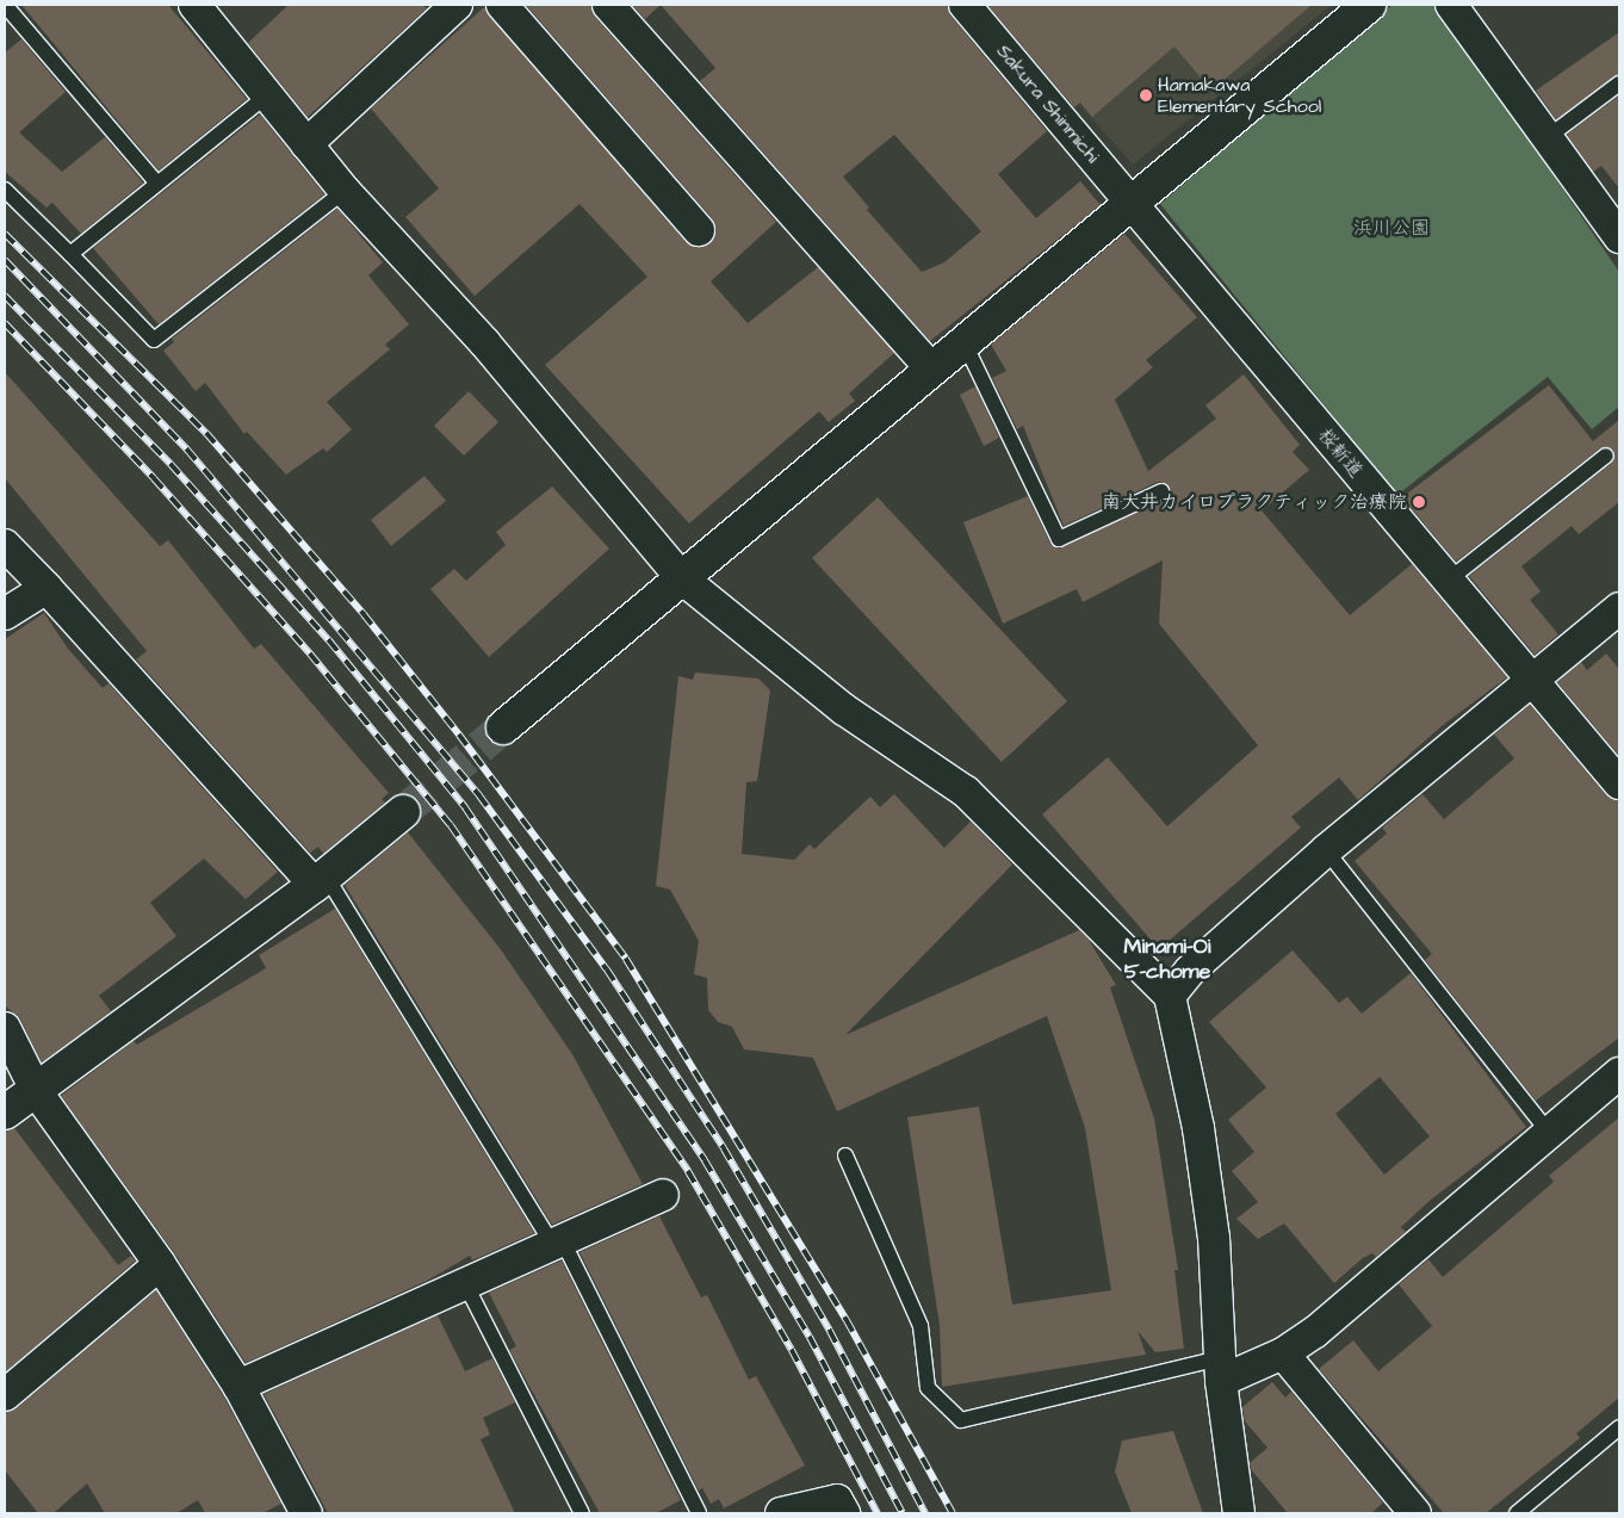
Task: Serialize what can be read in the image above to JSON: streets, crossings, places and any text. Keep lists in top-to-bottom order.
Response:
{
  "streets": {
    "street": ["Sakura Shinmichi", "桜新道"]
  },
  "crossings": [
    ["Sakura Shinmichi", "桜新道"]
  ],
  "districts": ["Minami-Oi 5-chome"],
  "parks": ["浜川公園"],
  "places": ["Hamakawa Elementary School", "南大井カイロプラクティック治療院"]
}
